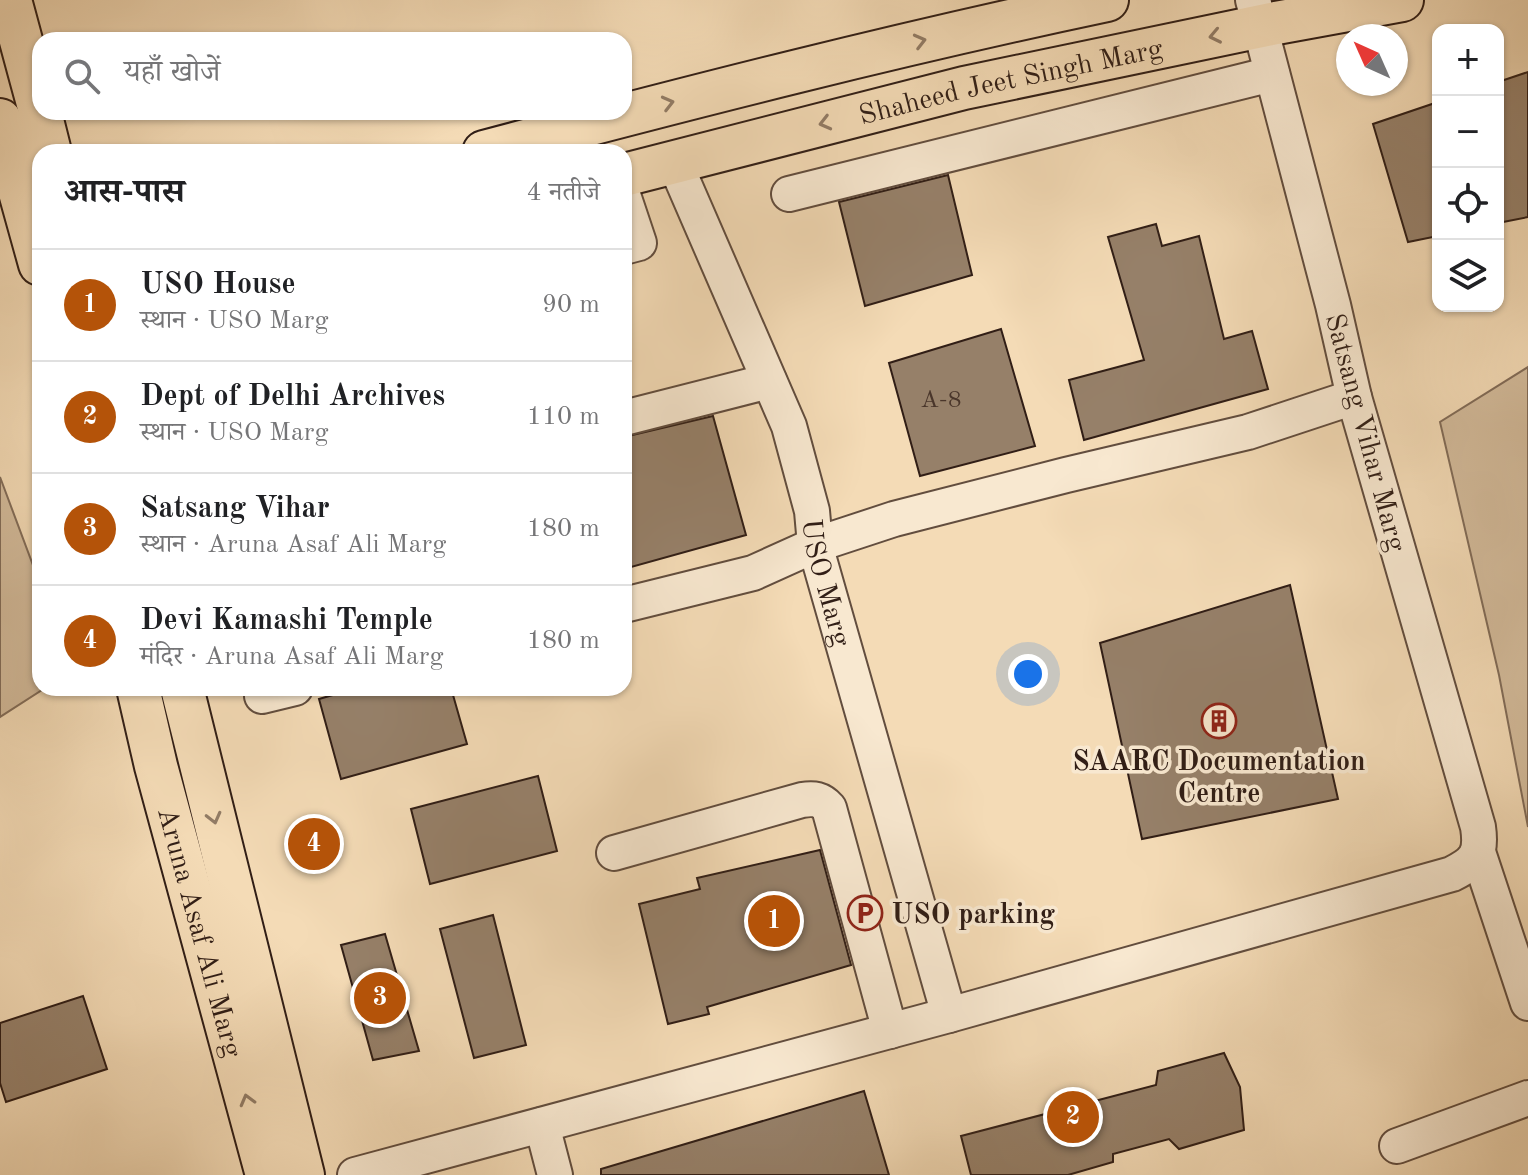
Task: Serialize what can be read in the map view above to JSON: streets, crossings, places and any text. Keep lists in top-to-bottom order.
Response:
{
  "streets": {
    "main road": ["Shaheed Jeet Singh Marg", "Aruna Asaf Ali Marg"],
    "street": ["Satsang Vihar Marg", "USO Marg"]
  },
  "crossings": [
    ["Shaheed Jeet Singh Marg", "Satsang Vihar Marg"],
    ["Shaheed Jeet Singh Marg", "USO Marg"]
  ],
  "places": {
    "building": ["SAARC Documentation Centre"],
    "parking": ["USO parking"]
  },
  "house_numbers": ["A-8"],
  "north": "top left",
  "page": {
    "map_buttons": ["+", "−"],
    "search": "यहाँ खोजें",
    "heading": ["आस-पास", "4 नतीजे"],
    "list": [
      {
        "mark": "1",
        "name": "USO House",
        "note": "स्थान · USO Marg",
        "value": "90 m"
      },
      {
        "mark": "2",
        "name": "Dept of Delhi Archives",
        "note": "स्थान · USO Marg",
        "value": "110 m"
      },
      {
        "mark": "3",
        "name": "Satsang Vihar",
        "note": "स्थान · Aruna Asaf Ali Marg",
        "value": "180 m"
      },
      {
        "mark": "4",
        "name": "Devi Kamashi Temple",
        "note": "मंदिर · Aruna Asaf Ali Marg",
        "value": "180 m"
      }
    ],
    "pins": [
      "4",
      "1",
      "3",
      "2"
    ]
  }
}
